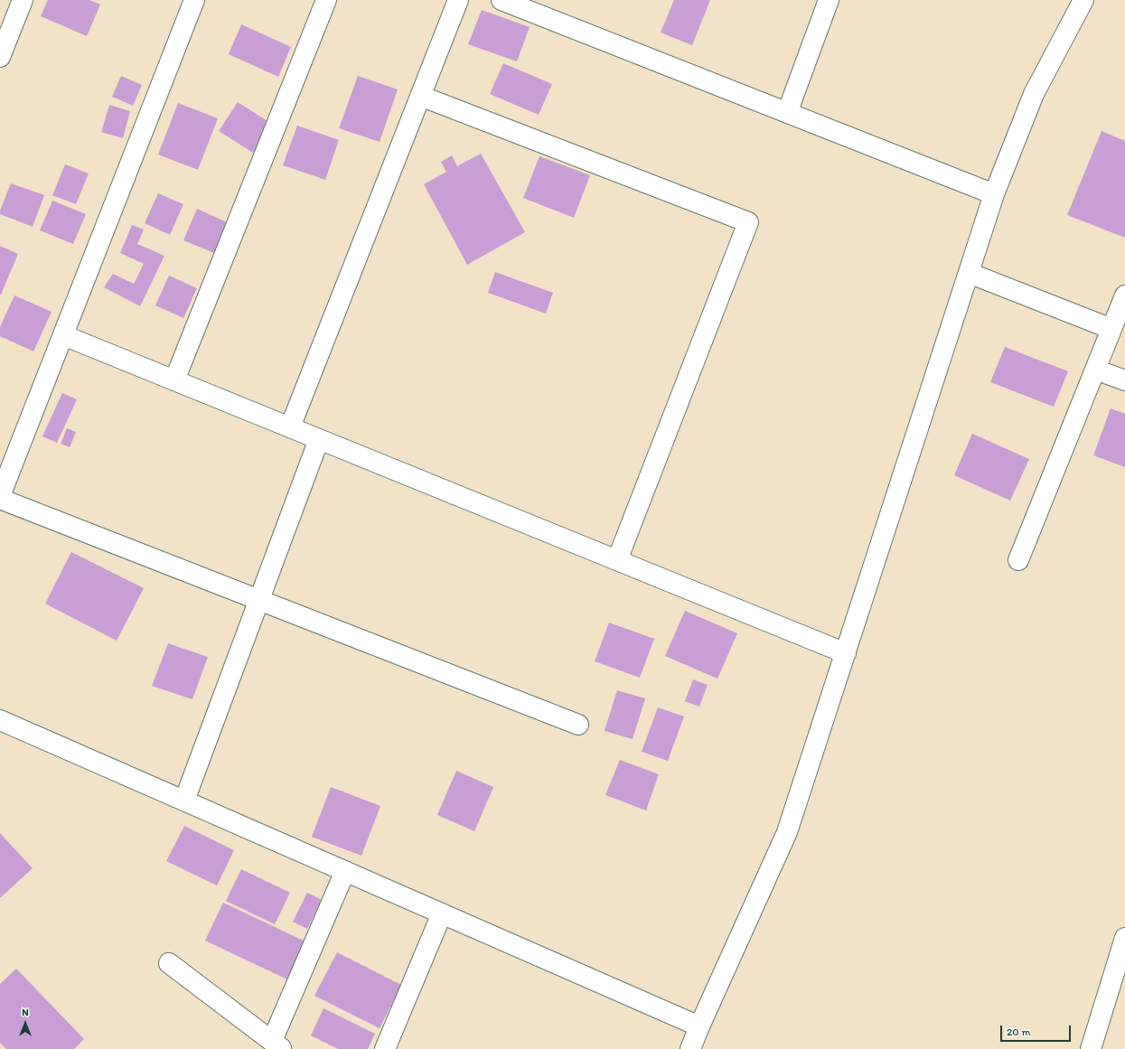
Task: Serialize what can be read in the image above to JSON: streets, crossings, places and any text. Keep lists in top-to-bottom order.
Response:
{
  "scale_bar": "20 m",
  "north": "top"
}
